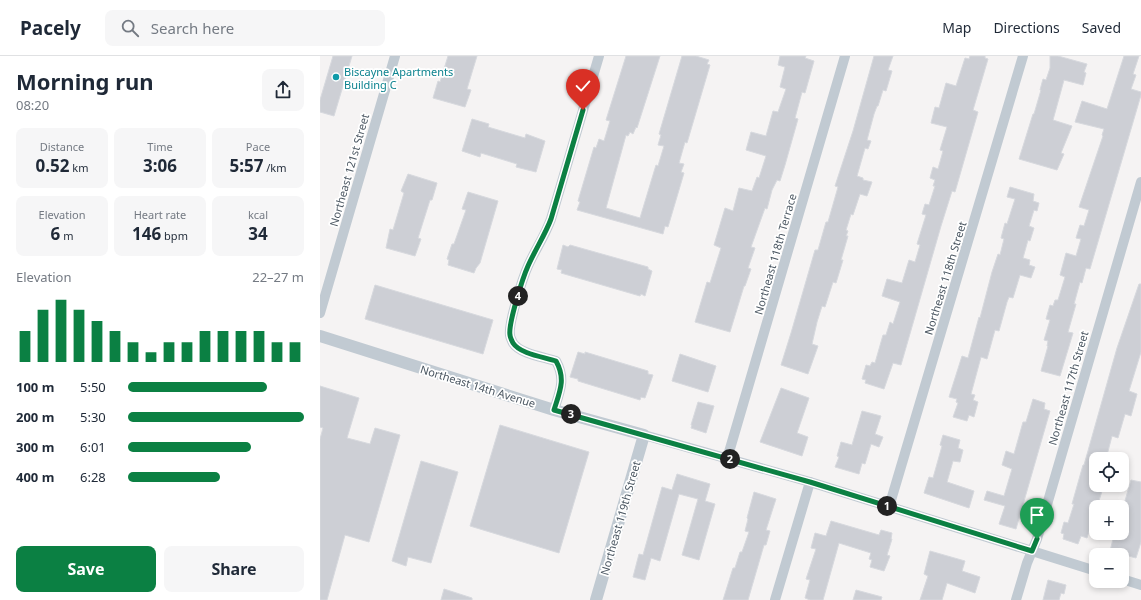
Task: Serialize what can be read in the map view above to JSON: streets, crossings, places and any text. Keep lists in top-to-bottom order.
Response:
{
  "streets": {
    "street": [
      "Northeast 121st Street",
      "Northeast 118th Terrace",
      "Northeast 118th Street",
      "Northeast 14th Avenue",
      "Northeast 117th Street",
      "Northeast 119th Street"
    ]
  },
  "crossings": [
    ["Northeast 118th Terrace", "Northeast 14th Avenue"],
    ["Northeast 118th Street", "Northeast 14th Avenue"],
    ["Northeast 14th Avenue", "Northeast 117th Street"],
    ["Northeast 14th Avenue", "Northeast 119th Street"]
  ],
  "places": ["Biscayne Apartments Building C"],
  "page": {
    "header": "Pacely",
    "search": "Search here",
    "nav": ["Map", "Directions", "Saved"],
    "heading": ["Morning run", "08:20"],
    "stats": [
      ["Distance", "0.52 km"],
      ["Time", "3:06"],
      ["Pace", "5:57 /km"],
      ["Elevation", "6 m"],
      ["Heart rate", "146 bpm"],
      ["kcal", "34"]
    ],
    "chart": ["Elevation", "22–27 m"],
    "pins": [
      "4",
      "3",
      "2",
      "1"
    ],
    "list": [
      {
        "name": "100 m",
        "note": "5:50"
      },
      {
        "name": "200 m",
        "note": "5:30"
      },
      {
        "name": "300 m",
        "note": "6:01"
      },
      {
        "name": "400 m",
        "note": "6:28"
      }
    ],
    "map_buttons": ["+", "−"],
    "buttons": ["Save", "Share"]
  }
}
